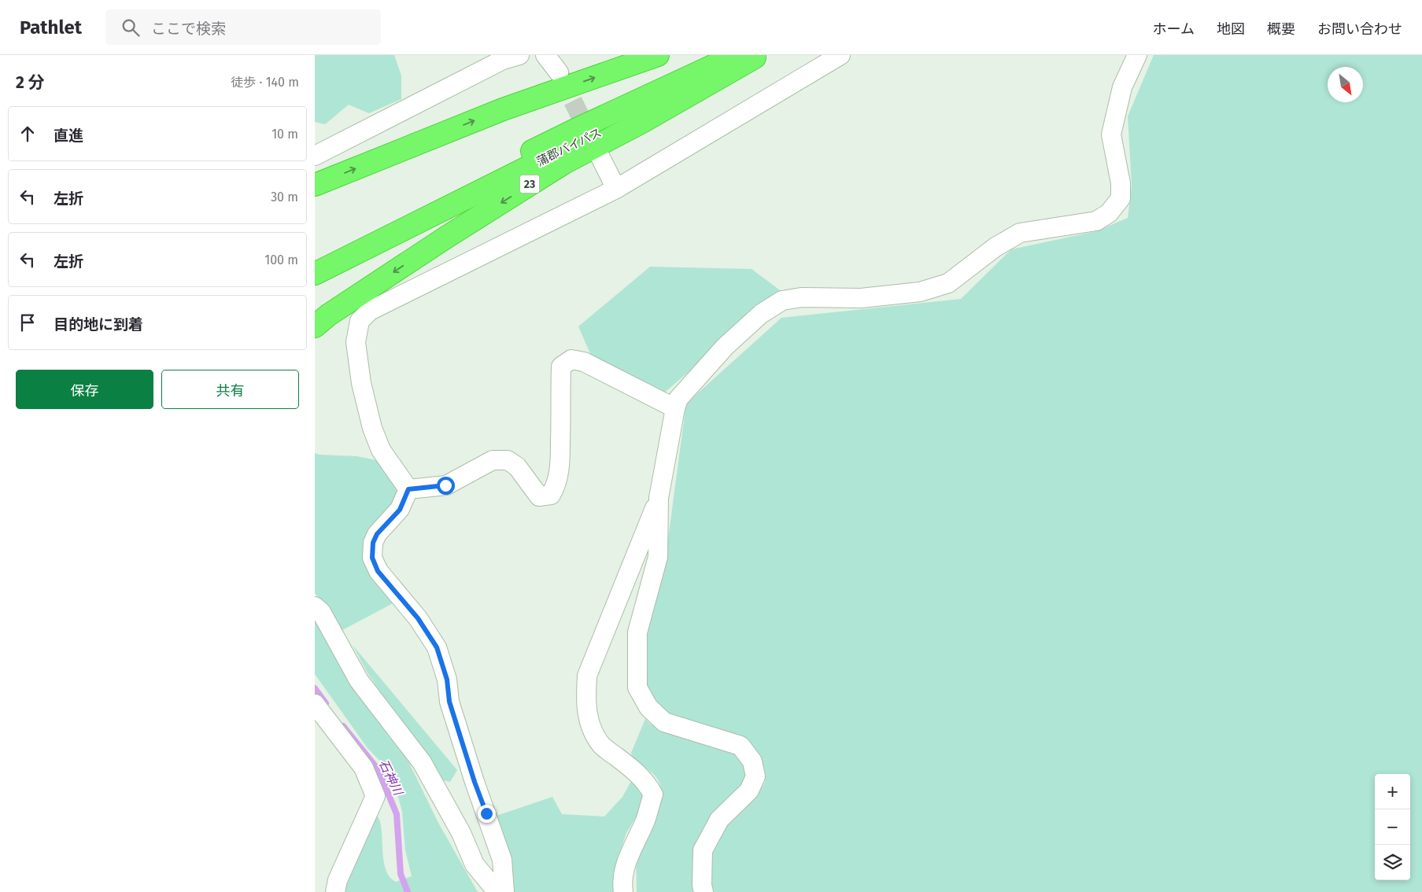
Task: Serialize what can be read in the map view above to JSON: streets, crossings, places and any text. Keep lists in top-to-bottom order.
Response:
{
  "streets": {
    "highway": ["蒲郡バイパス", "23"]
  },
  "crossings": [
    ["蒲郡バイパス", "23"]
  ],
  "water": ["石神川"],
  "north": "bottom right",
  "page": {
    "header": "Pathlet",
    "search": "ここで検索",
    "nav": [
      "ホーム",
      "地図",
      "概要",
      "お問い合わせ"
    ],
    "heading": ["2 分", "徒歩 · 140 m"],
    "list": [
      ["直進", "10 m"],
      ["左折", "30 m"],
      ["左折", "100 m"],
      "目的地に到着"
    ],
    "buttons": ["保存", "共有"],
    "map_buttons": ["+", "−"]
  }
}
